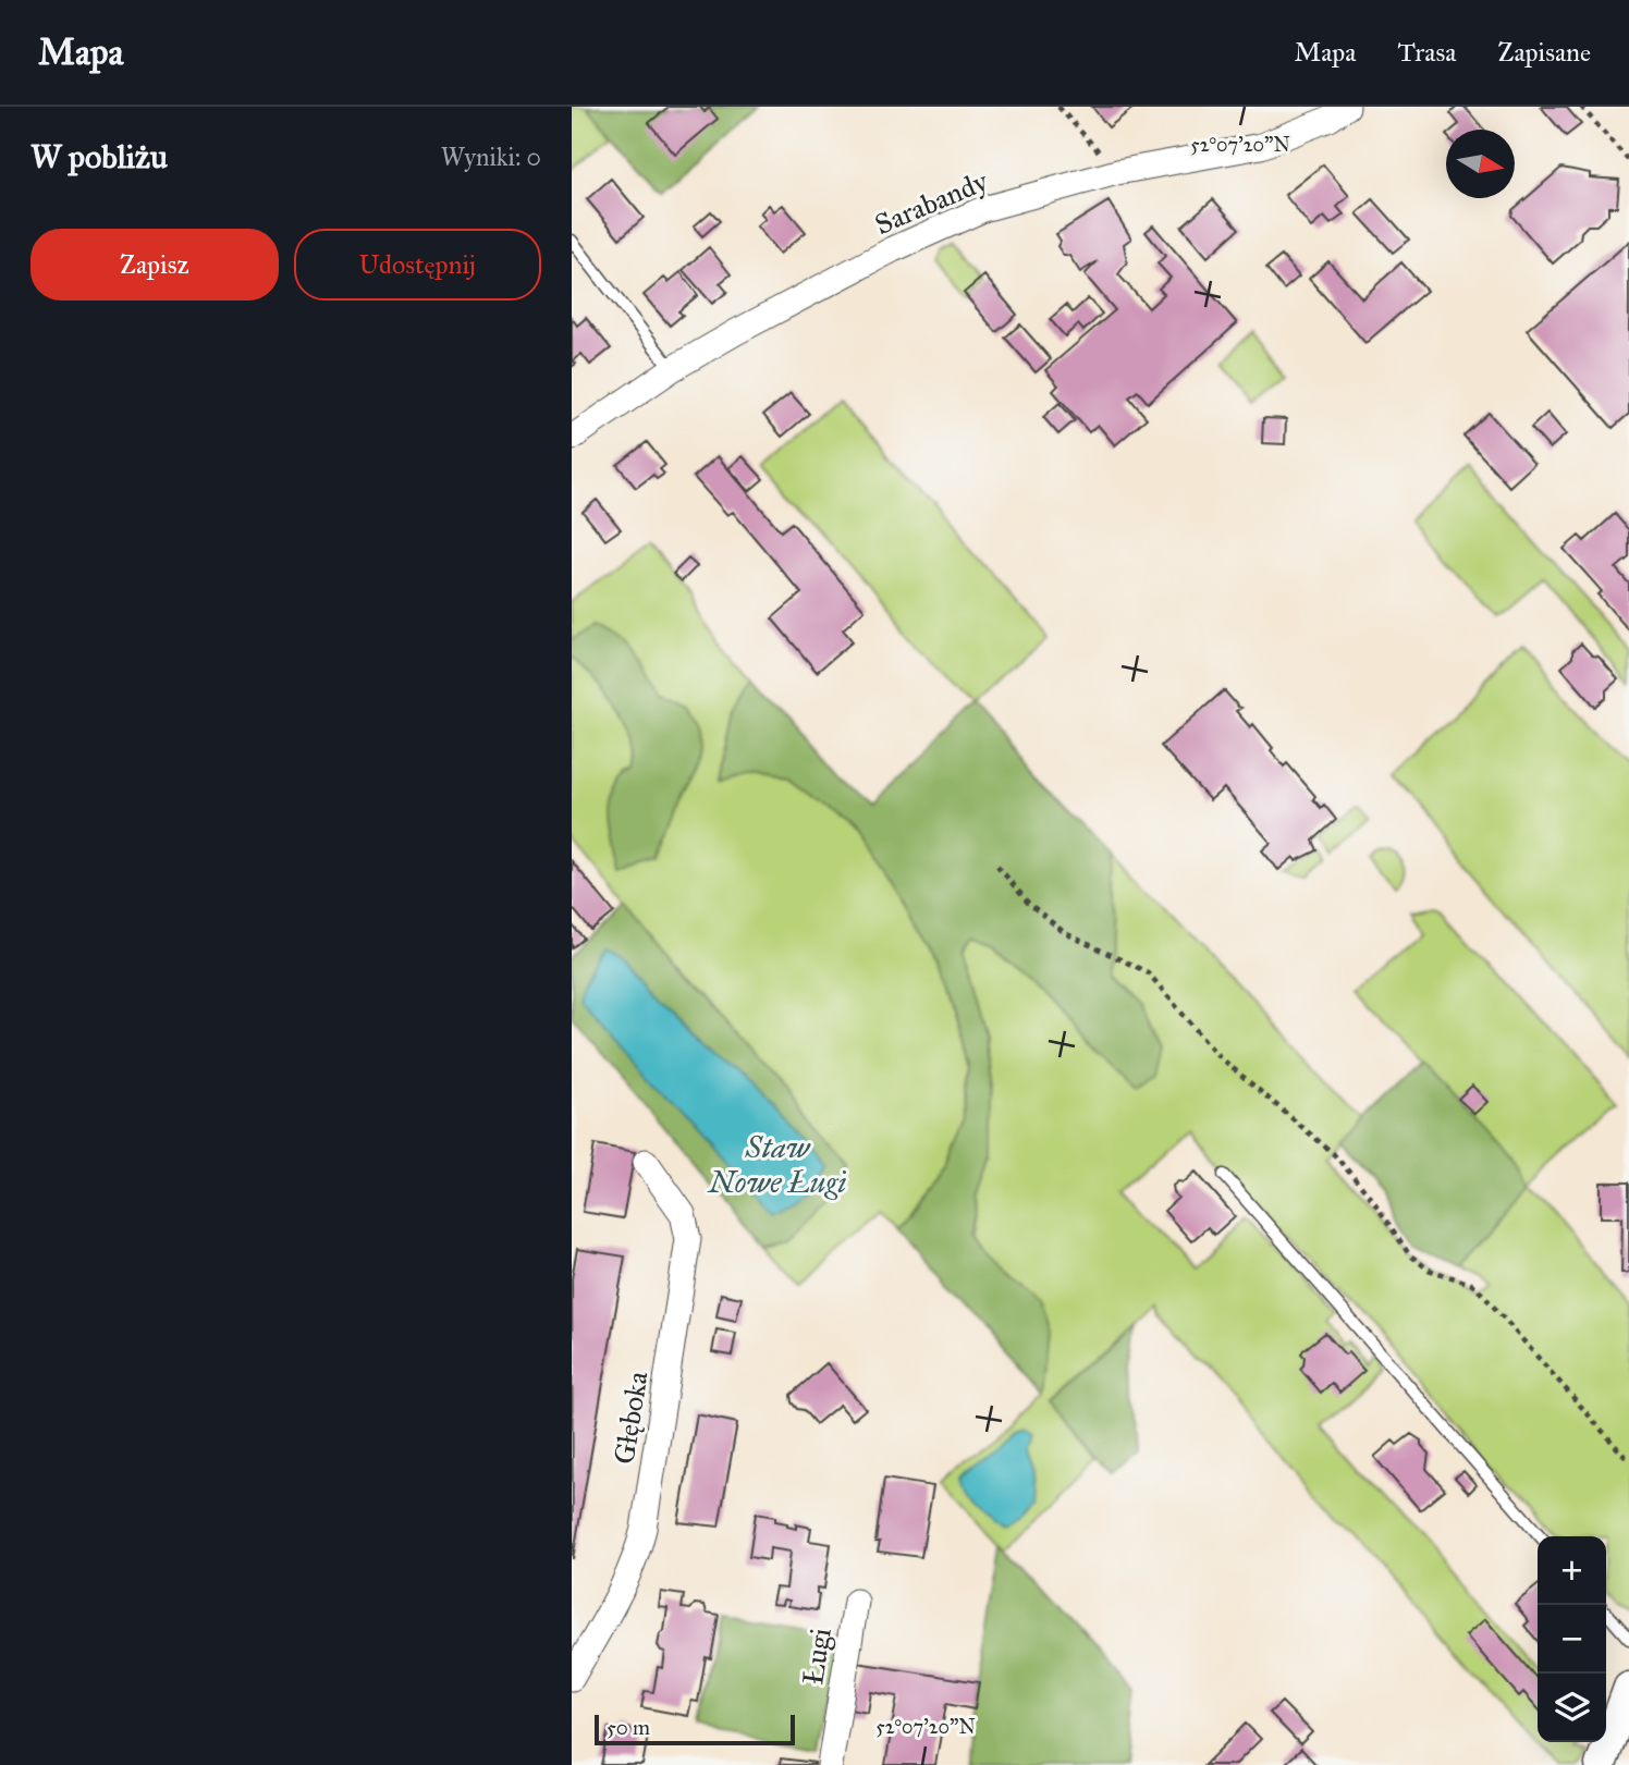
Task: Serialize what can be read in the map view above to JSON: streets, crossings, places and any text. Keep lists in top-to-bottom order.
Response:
{
  "streets": {
    "street": ["Sarabandy", "Głęboka", "Ługi"]
  },
  "water": ["Staw Nowe Ługi"],
  "scale_bar": "50 m",
  "north": "right",
  "page": {
    "header": "Mapa",
    "nav": ["Mapa", "Trasa", "Zapisane"],
    "heading": ["W pobliżu", "Wyniki: 0"],
    "buttons": ["Zapisz", "Udostępnij"],
    "map_buttons": ["+", "−"],
    "scale": "50 m"
  },
  "coordinates": ["52°07'20\"N"]
}
